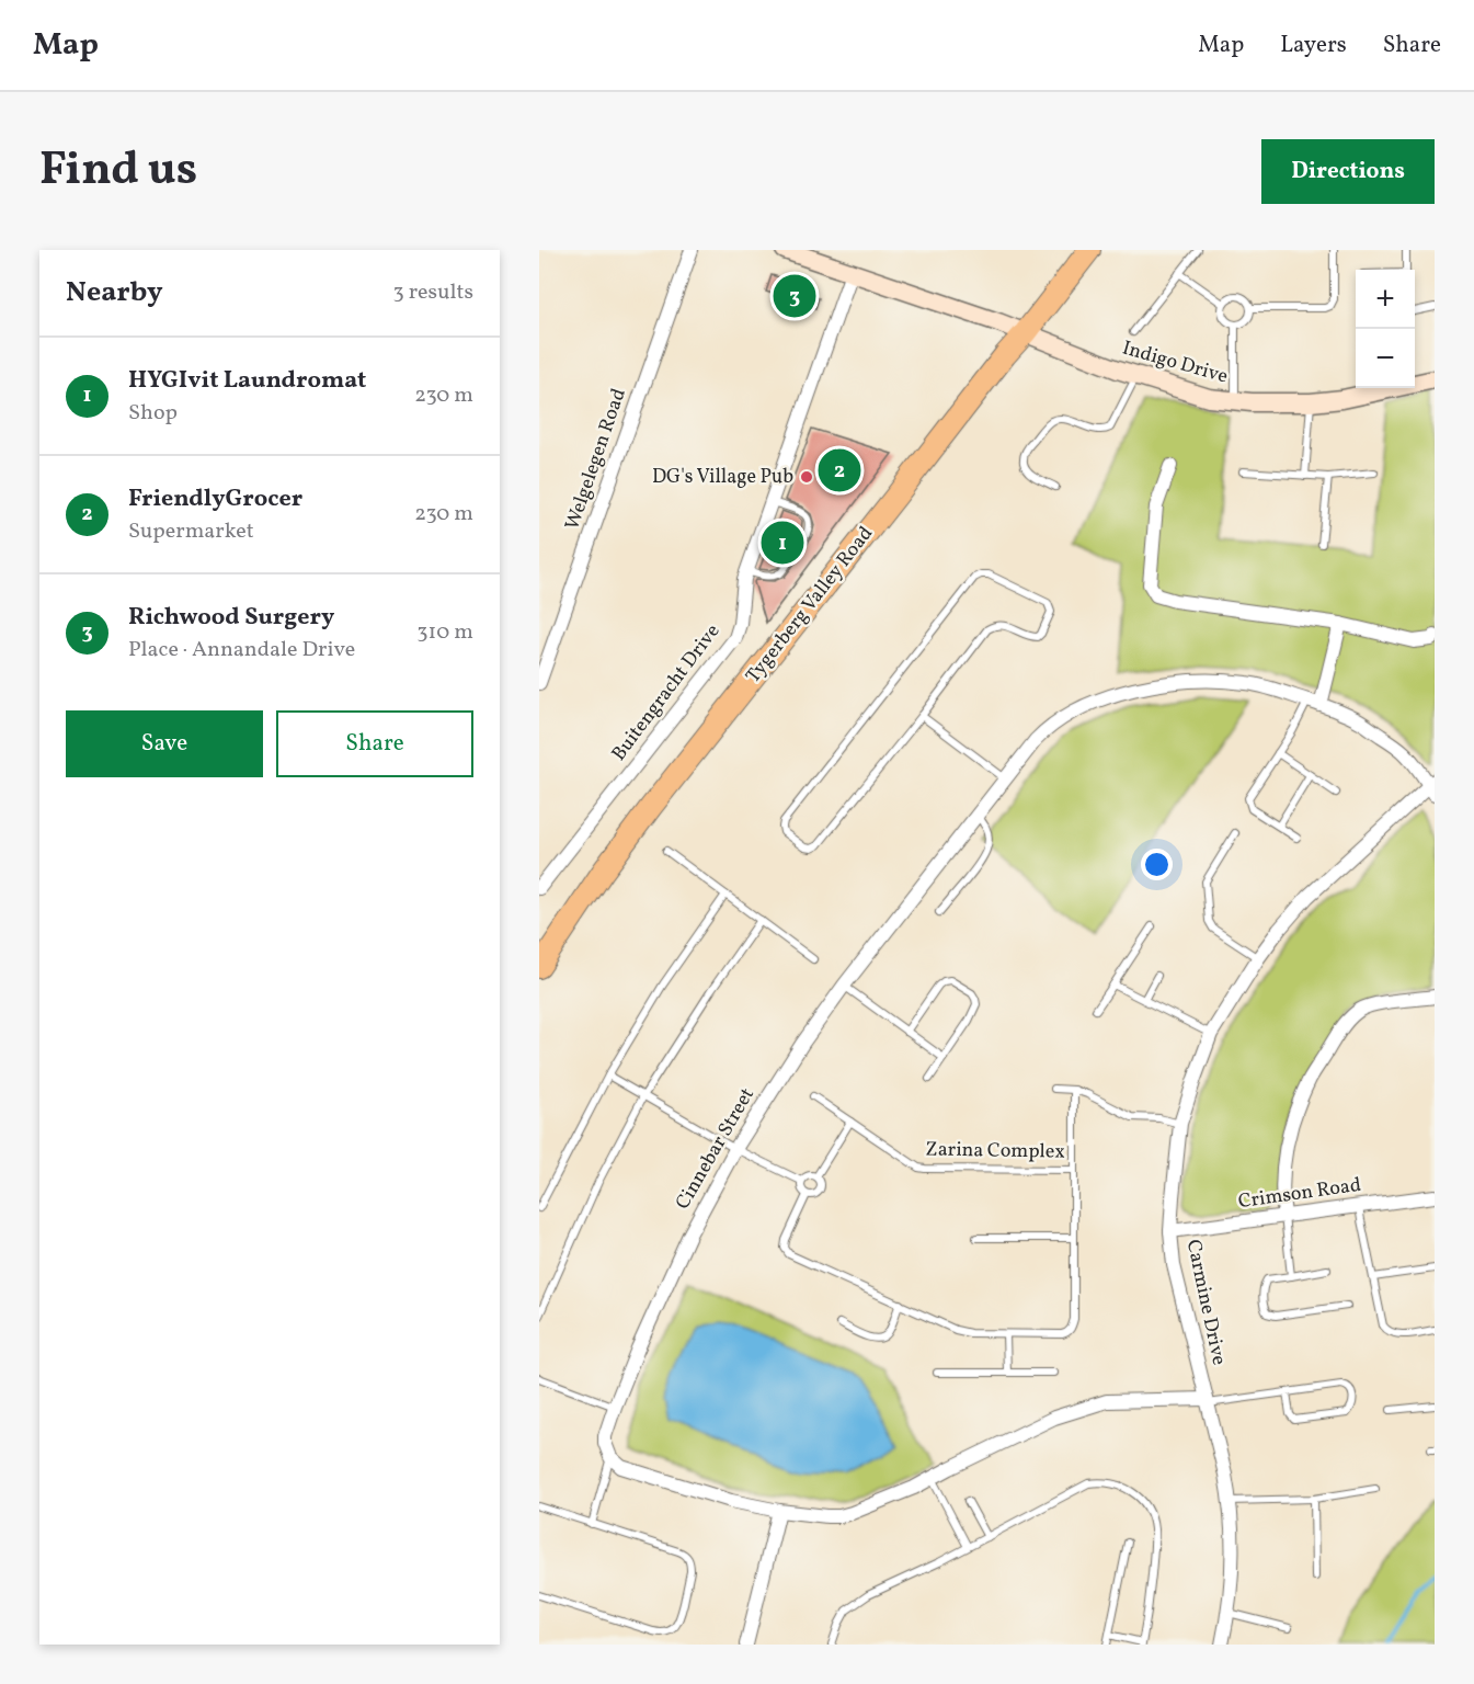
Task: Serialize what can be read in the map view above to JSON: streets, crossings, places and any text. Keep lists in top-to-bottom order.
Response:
{
  "streets": {
    "main road": ["Tygerberg Valley Road"],
    "street": [
      "Indigo Drive",
      "Welgelegen Road",
      "Buitengracht Drive",
      "Cinnebar Street",
      "Crimson Road",
      "Carmine Drive"
    ],
    "lane": ["Zarina Complex"]
  },
  "crossings": [
    ["Indigo Drive", "Tygerberg Valley Road"],
    ["Indigo Drive", "Buitengracht Drive"],
    ["Cinnebar Street", "Carmine Drive"],
    ["Crimson Road", "Carmine Drive"]
  ],
  "places": ["DG's Village Pub"],
  "page": {
    "header": "Map",
    "nav": ["Map", "Layers", "Share"],
    "title": "Find us",
    "buttons": [
      "Directions",
      ["Save", "Share"]
    ],
    "heading": ["Nearby", "3 results"],
    "map_buttons": ["+", "−"],
    "pins": ["3", "2", "1"],
    "list": [
      {
        "mark": "1",
        "name": "HYGIvit Laundromat",
        "note": "Shop",
        "value": "230 m"
      },
      {
        "mark": "2",
        "name": "FriendlyGrocer",
        "note": "Supermarket",
        "value": "230 m"
      },
      {
        "mark": "3",
        "name": "Richwood Surgery",
        "note": "Place · Annandale Drive",
        "value": "310 m"
      }
    ]
  }
}
